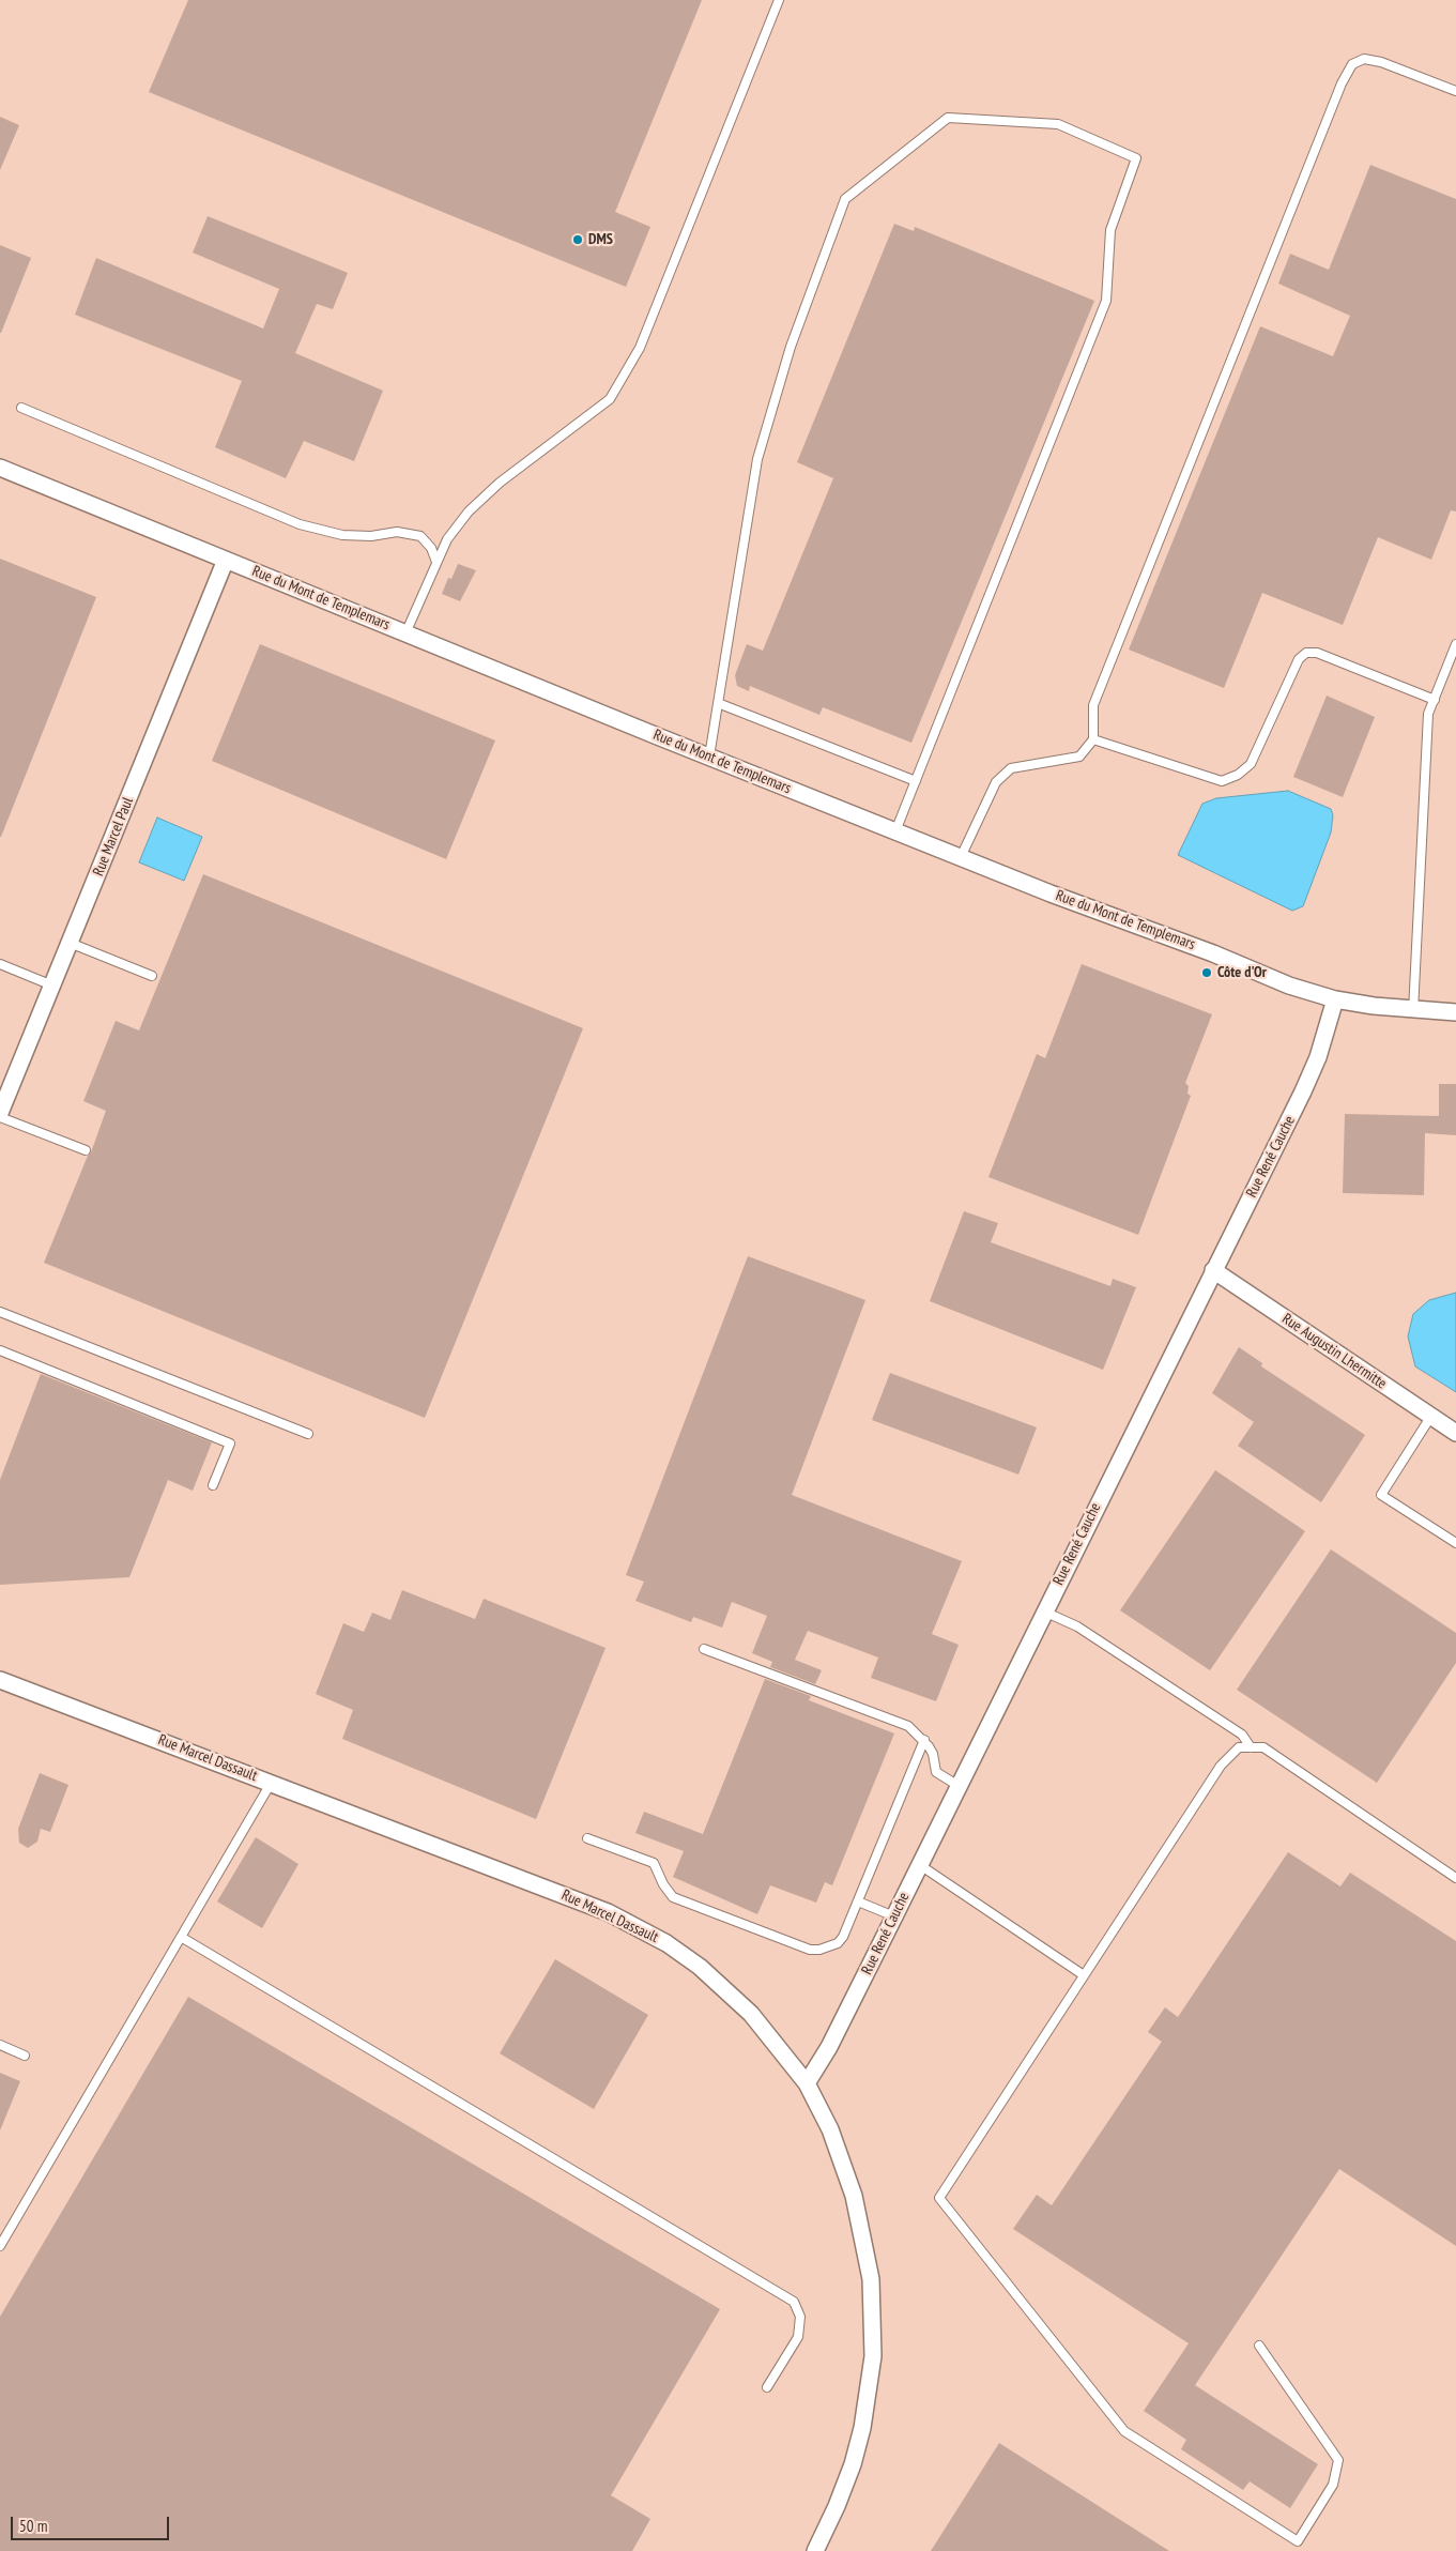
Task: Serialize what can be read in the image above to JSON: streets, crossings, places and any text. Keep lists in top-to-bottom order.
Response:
{
  "streets": {
    "street": [
      "Rue du Mont de Templemars",
      "Rue Marcel Paul",
      "Rue René Cauche",
      "Rue Augustin Lhermitte",
      "Rue Marcel Dassault"
    ]
  },
  "crossings": [
    ["Rue du Mont de Templemars", "Rue Marcel Paul"],
    ["Rue du Mont de Templemars", "Rue René Cauche"],
    ["Rue René Cauche", "Rue Augustin Lhermitte"],
    ["Rue René Cauche", "Rue Marcel Dassault"]
  ],
  "places": ["DMS", "Côte d'Or"],
  "scale_bar": "50 m"
}
